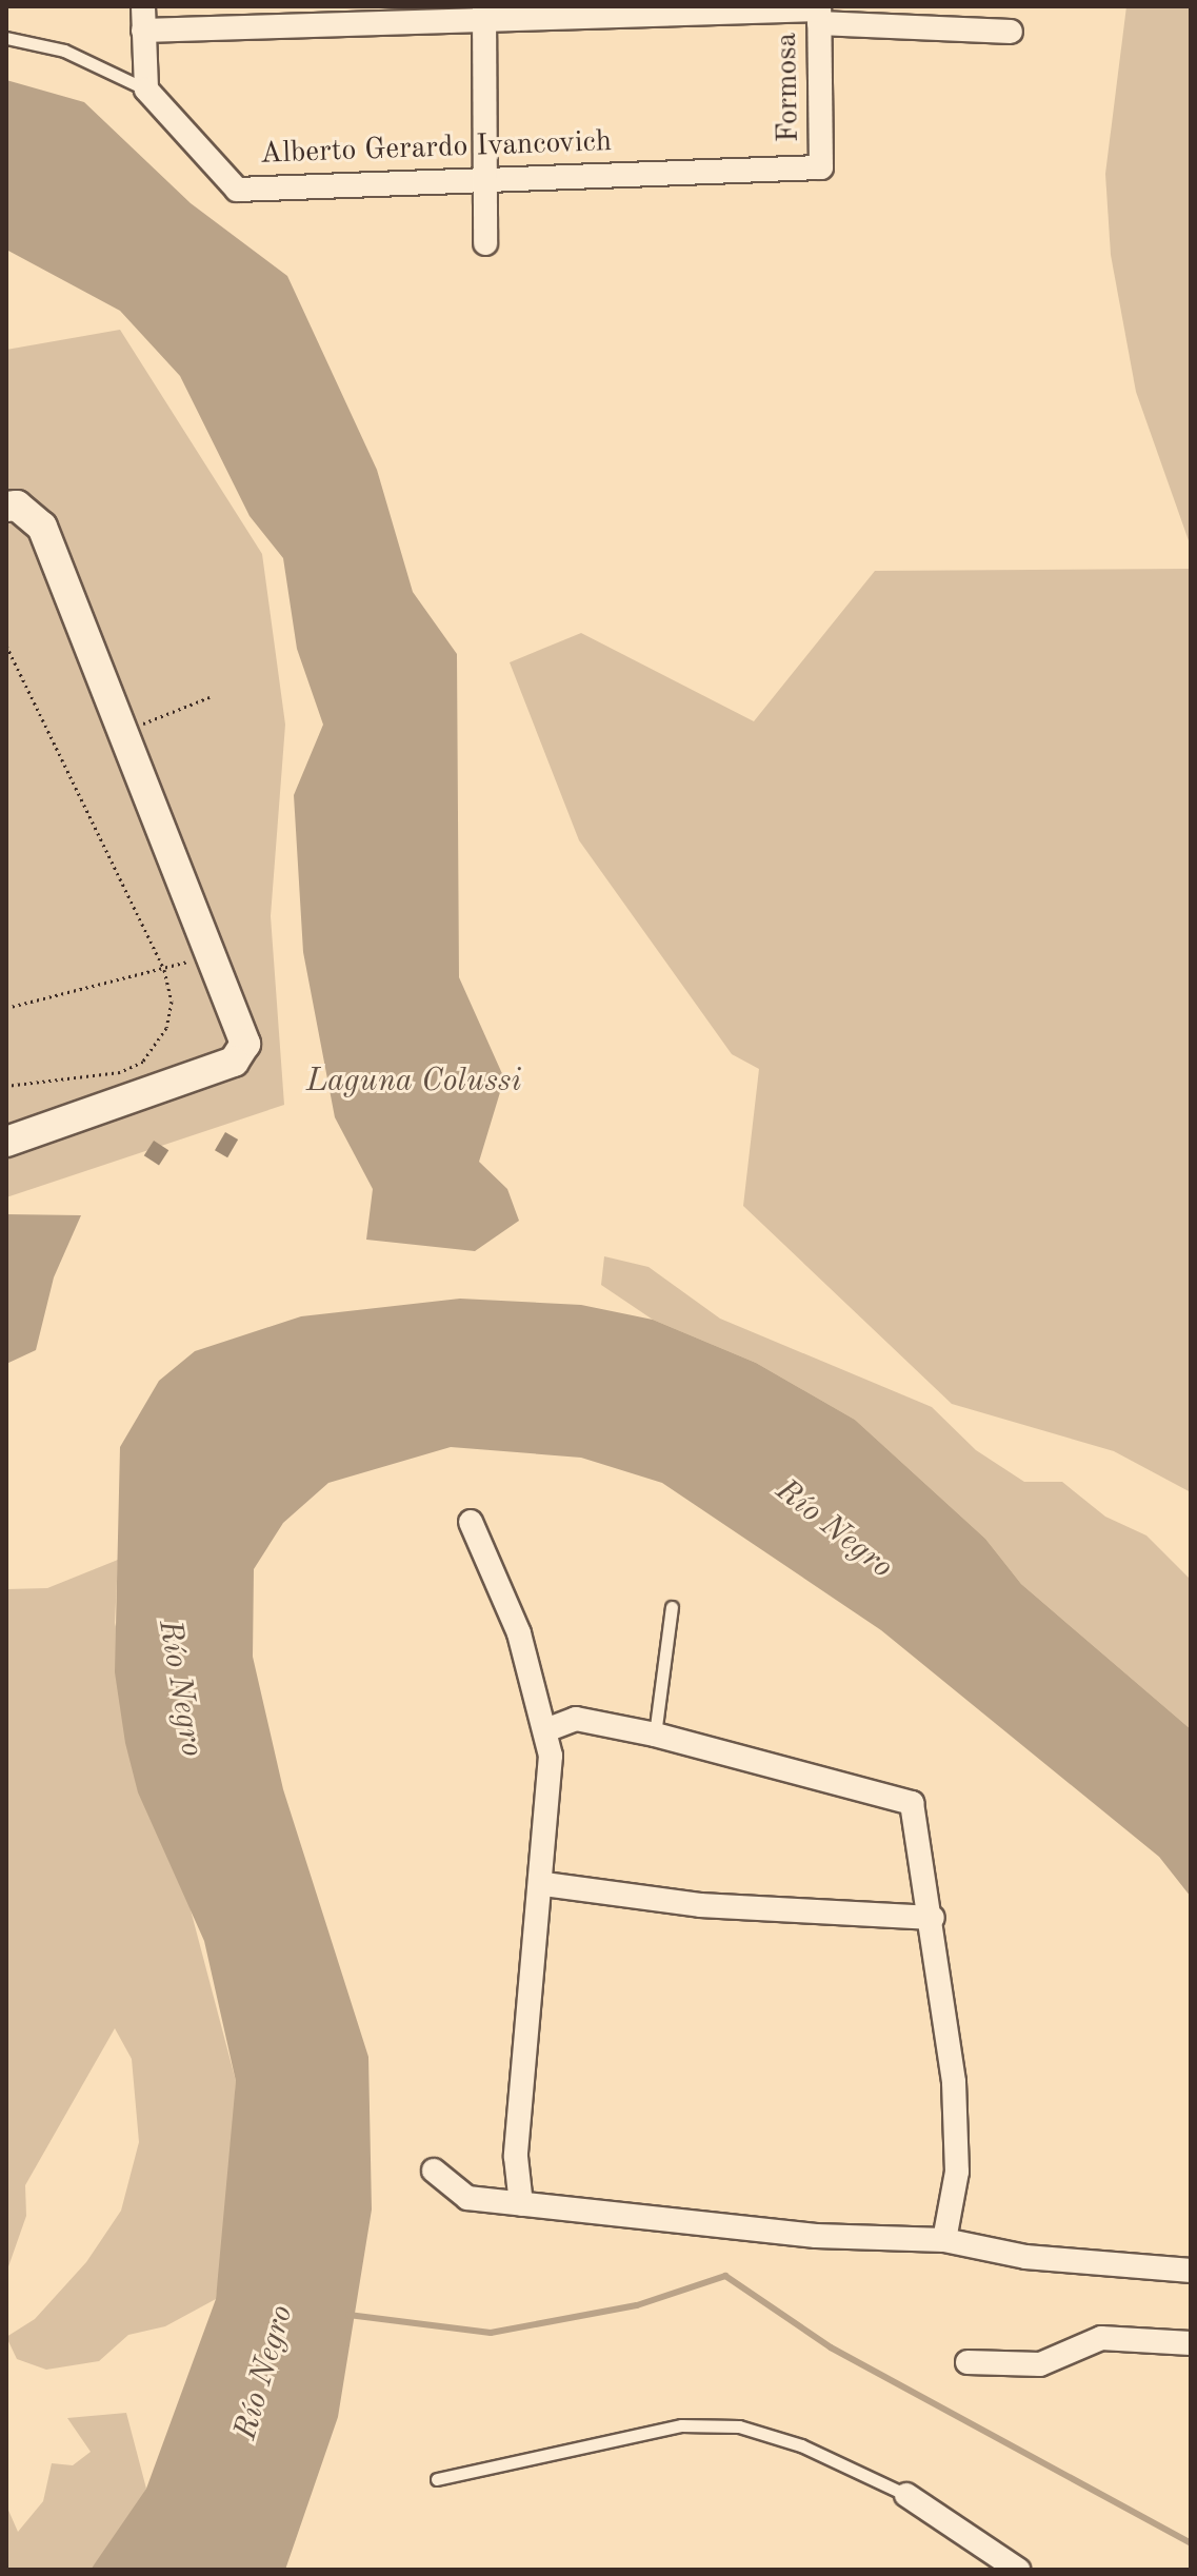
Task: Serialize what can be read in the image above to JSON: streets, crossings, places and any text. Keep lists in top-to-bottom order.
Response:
{
  "streets": {
    "street": ["Formosa", "Alberto Gerardo Ivancovich"]
  },
  "crossings": [
    ["Formosa", "Alberto Gerardo Ivancovich"]
  ],
  "water": ["Laguna Colussi", "Río Negro"]
}
